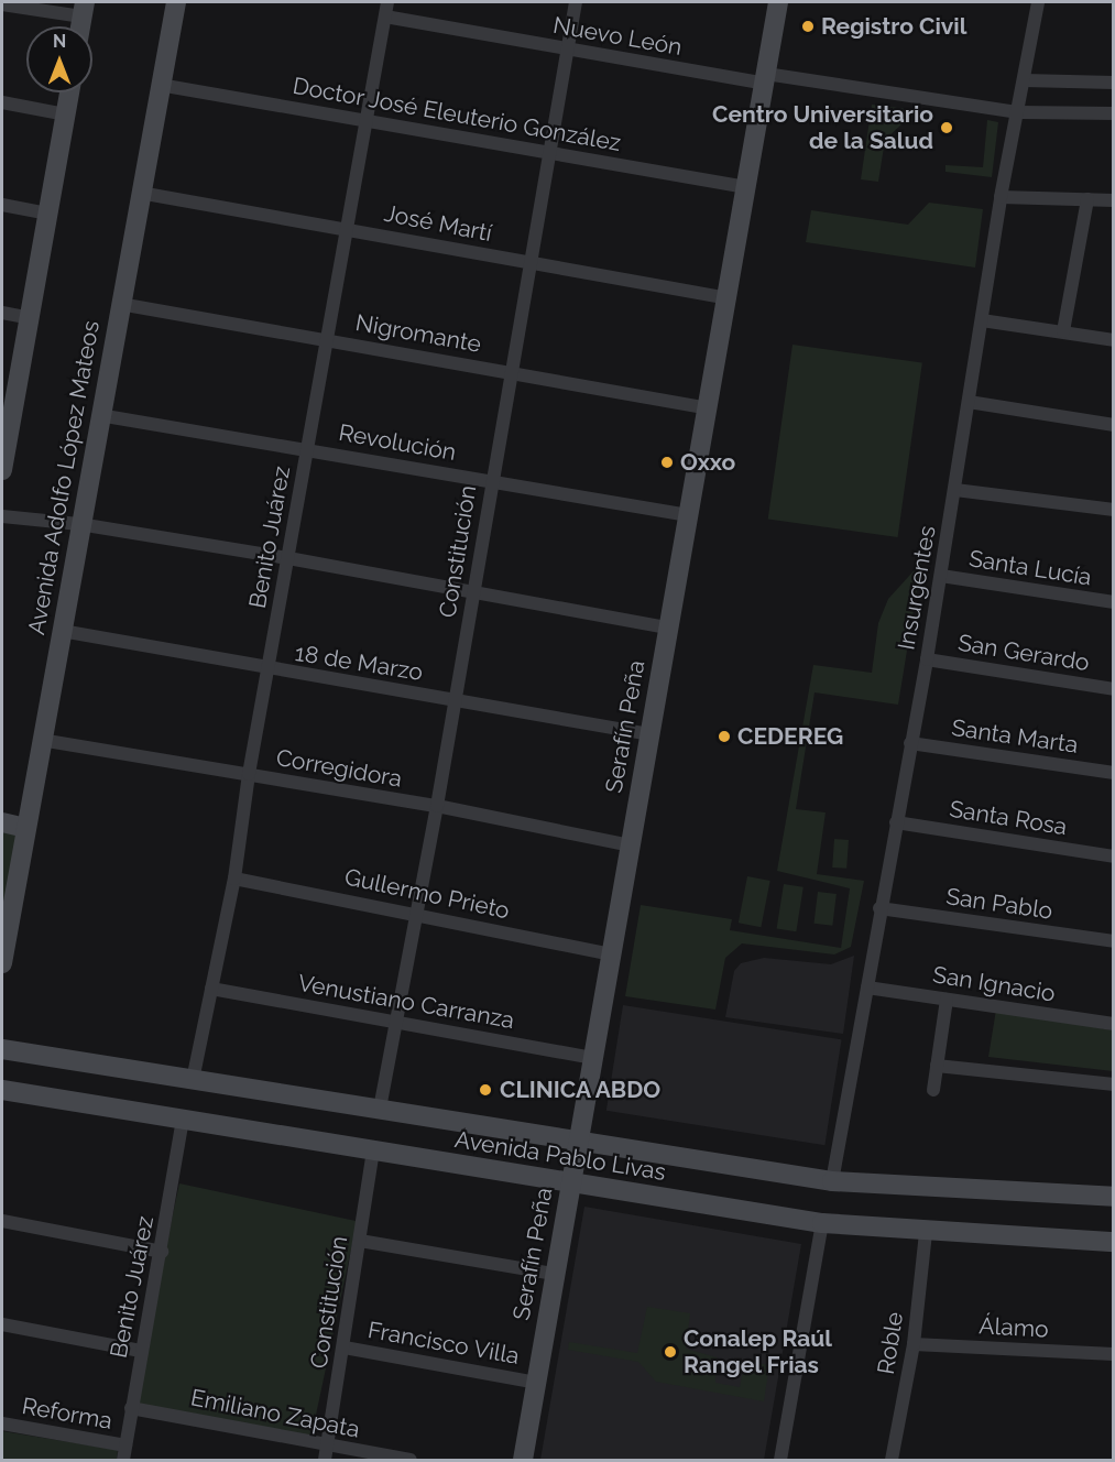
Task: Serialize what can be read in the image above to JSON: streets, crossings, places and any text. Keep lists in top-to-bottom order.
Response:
{
  "streets": {
    "main road": ["Avenida Adolfo López Mateos", "Serafín Peña", "Avenida Pablo Livas"],
    "street": [
      "Nuevo León",
      "Doctor José Eleuterio González",
      "José Martí",
      "Nigromante",
      "Revolución",
      "Benito Juárez",
      "Constitución",
      "Santa Lucía",
      "Insurgentes",
      "San Gerardo",
      "18 de Marzo",
      "Santa Marta",
      "Corregidora",
      "Santa Rosa",
      "Gullermo Prieto",
      "San Pablo",
      "San Ignacio",
      "Venustiano Carranza",
      "Álamo",
      "Francisco Villa",
      "Roble",
      "Reforma",
      "Emiliano Zapata"
    ]
  },
  "crossings": [
    ["Nuevo León", "Benito Juárez"],
    ["Nuevo León", "Constitución"],
    ["Nuevo León", "Insurgentes"],
    ["Nuevo León", "Serafín Peña"],
    ["Doctor José Eleuterio González", "Avenida Adolfo López Mateos"],
    ["Doctor José Eleuterio González", "Benito Juárez"],
    ["Doctor José Eleuterio González", "Constitución"],
    ["Doctor José Eleuterio González", "Serafín Peña"],
    ["José Martí", "Avenida Adolfo López Mateos"],
    ["José Martí", "Benito Juárez"],
    ["José Martí", "Constitución"],
    ["José Martí", "Serafín Peña"],
    ["Nigromante", "Avenida Adolfo López Mateos"],
    ["Nigromante", "Benito Juárez"],
    ["Nigromante", "Constitución"],
    ["Nigromante", "Serafín Peña"],
    ["Revolución", "Avenida Adolfo López Mateos"],
    ["Revolución", "Benito Juárez"],
    ["Revolución", "Constitución"],
    ["Revolución", "Serafín Peña"],
    ["Avenida Adolfo López Mateos", "18 de Marzo"],
    ["Avenida Adolfo López Mateos", "Corregidora"],
    ["Benito Juárez", "18 de Marzo"],
    ["Benito Juárez", "Corregidora"],
    ["Benito Juárez", "Gullermo Prieto"],
    ["Benito Juárez", "Venustiano Carranza"],
    ["Benito Juárez", "Avenida Pablo Livas"],
    ["Benito Juárez", "Reforma"],
    ["Benito Juárez", "Emiliano Zapata"],
    ["Constitución", "18 de Marzo"],
    ["Constitución", "Corregidora"],
    ["Constitución", "Gullermo Prieto"],
    ["Constitución", "Venustiano Carranza"],
    ["Constitución", "Avenida Pablo Livas"],
    ["Constitución", "Francisco Villa"],
    ["Constitución", "Emiliano Zapata"],
    ["Santa Lucía", "Insurgentes"],
    ["Insurgentes", "San Gerardo"],
    ["Insurgentes", "Santa Marta"],
    ["Insurgentes", "Santa Rosa"],
    ["Insurgentes", "San Pablo"],
    ["Insurgentes", "San Ignacio"],
    ["Insurgentes", "Avenida Pablo Livas"],
    ["18 de Marzo", "Serafín Peña"],
    ["Serafín Peña", "Corregidora"],
    ["Serafín Peña", "Gullermo Prieto"],
    ["Serafín Peña", "Venustiano Carranza"],
    ["Serafín Peña", "Avenida Pablo Livas"],
    ["Serafín Peña", "Francisco Villa"],
    ["Avenida Pablo Livas", "Roble"],
    ["Álamo", "Roble"]
  ],
  "places": [
    "Registro Civil",
    "Centro Universitario de la Salud",
    "Oxxo",
    "CEDEREG",
    "CLINICA ABDO",
    "Conalep Raúl Rangel Frias"
  ],
  "north": "top"
}
